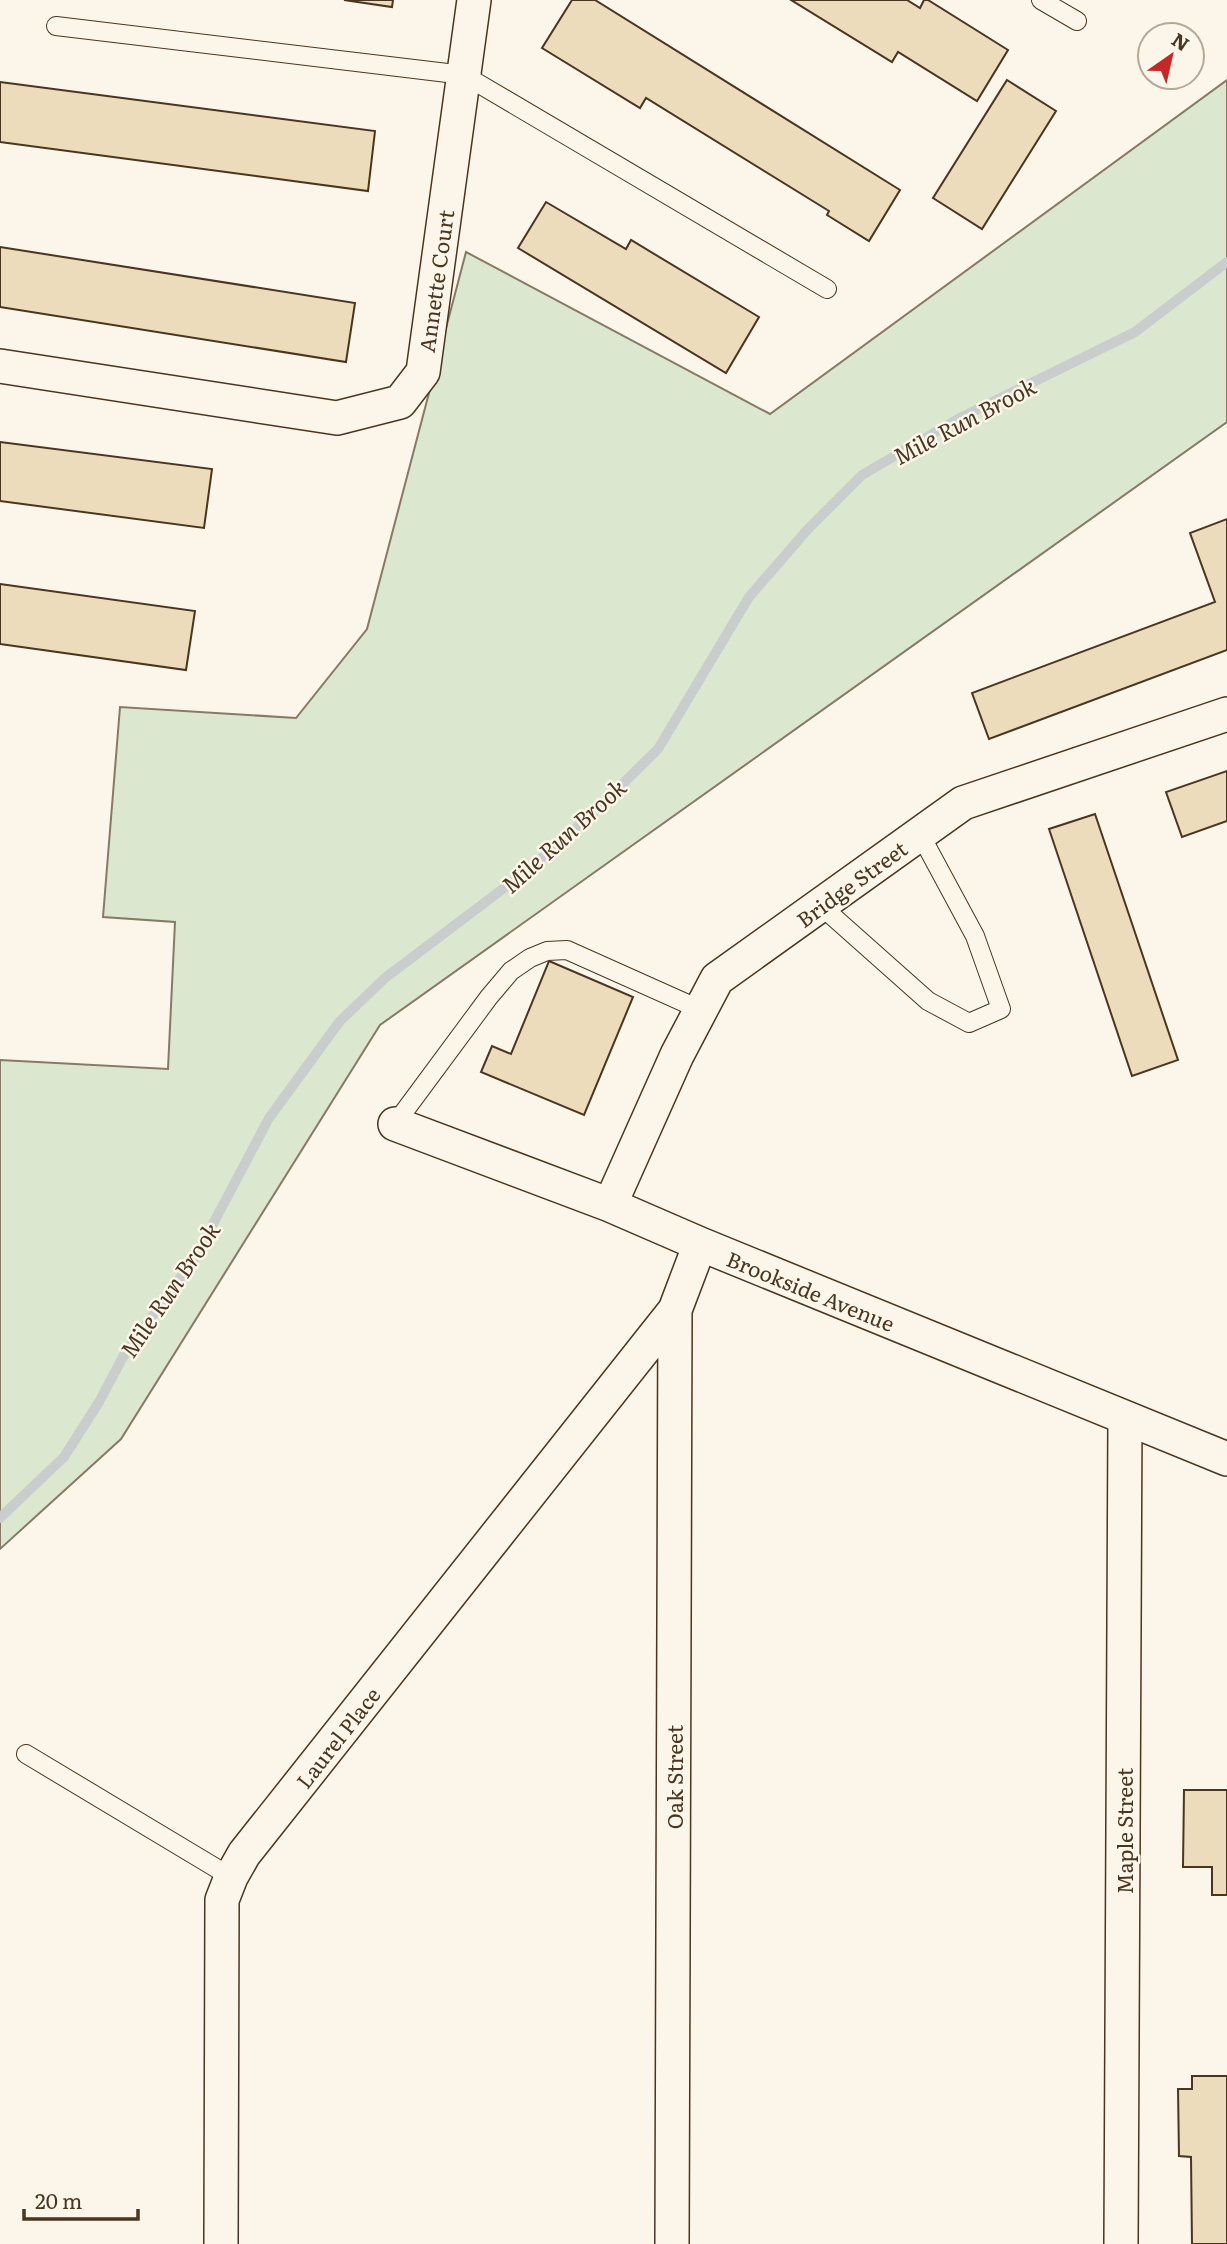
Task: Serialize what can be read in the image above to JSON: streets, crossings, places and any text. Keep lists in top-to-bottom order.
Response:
{
  "streets": {
    "street": [
      "Annette Court",
      "Bridge Street",
      "Brookside Avenue",
      "Laurel Place",
      "Oak Street",
      "Maple Street"
    ]
  },
  "crossings": [
    ["Bridge Street", "Brookside Avenue"],
    ["Brookside Avenue", "Maple Street"],
    ["Laurel Place", "Oak Street"]
  ],
  "water": ["Mile Run Brook"],
  "scale_bar": "20 m",
  "north": "top right"
}
